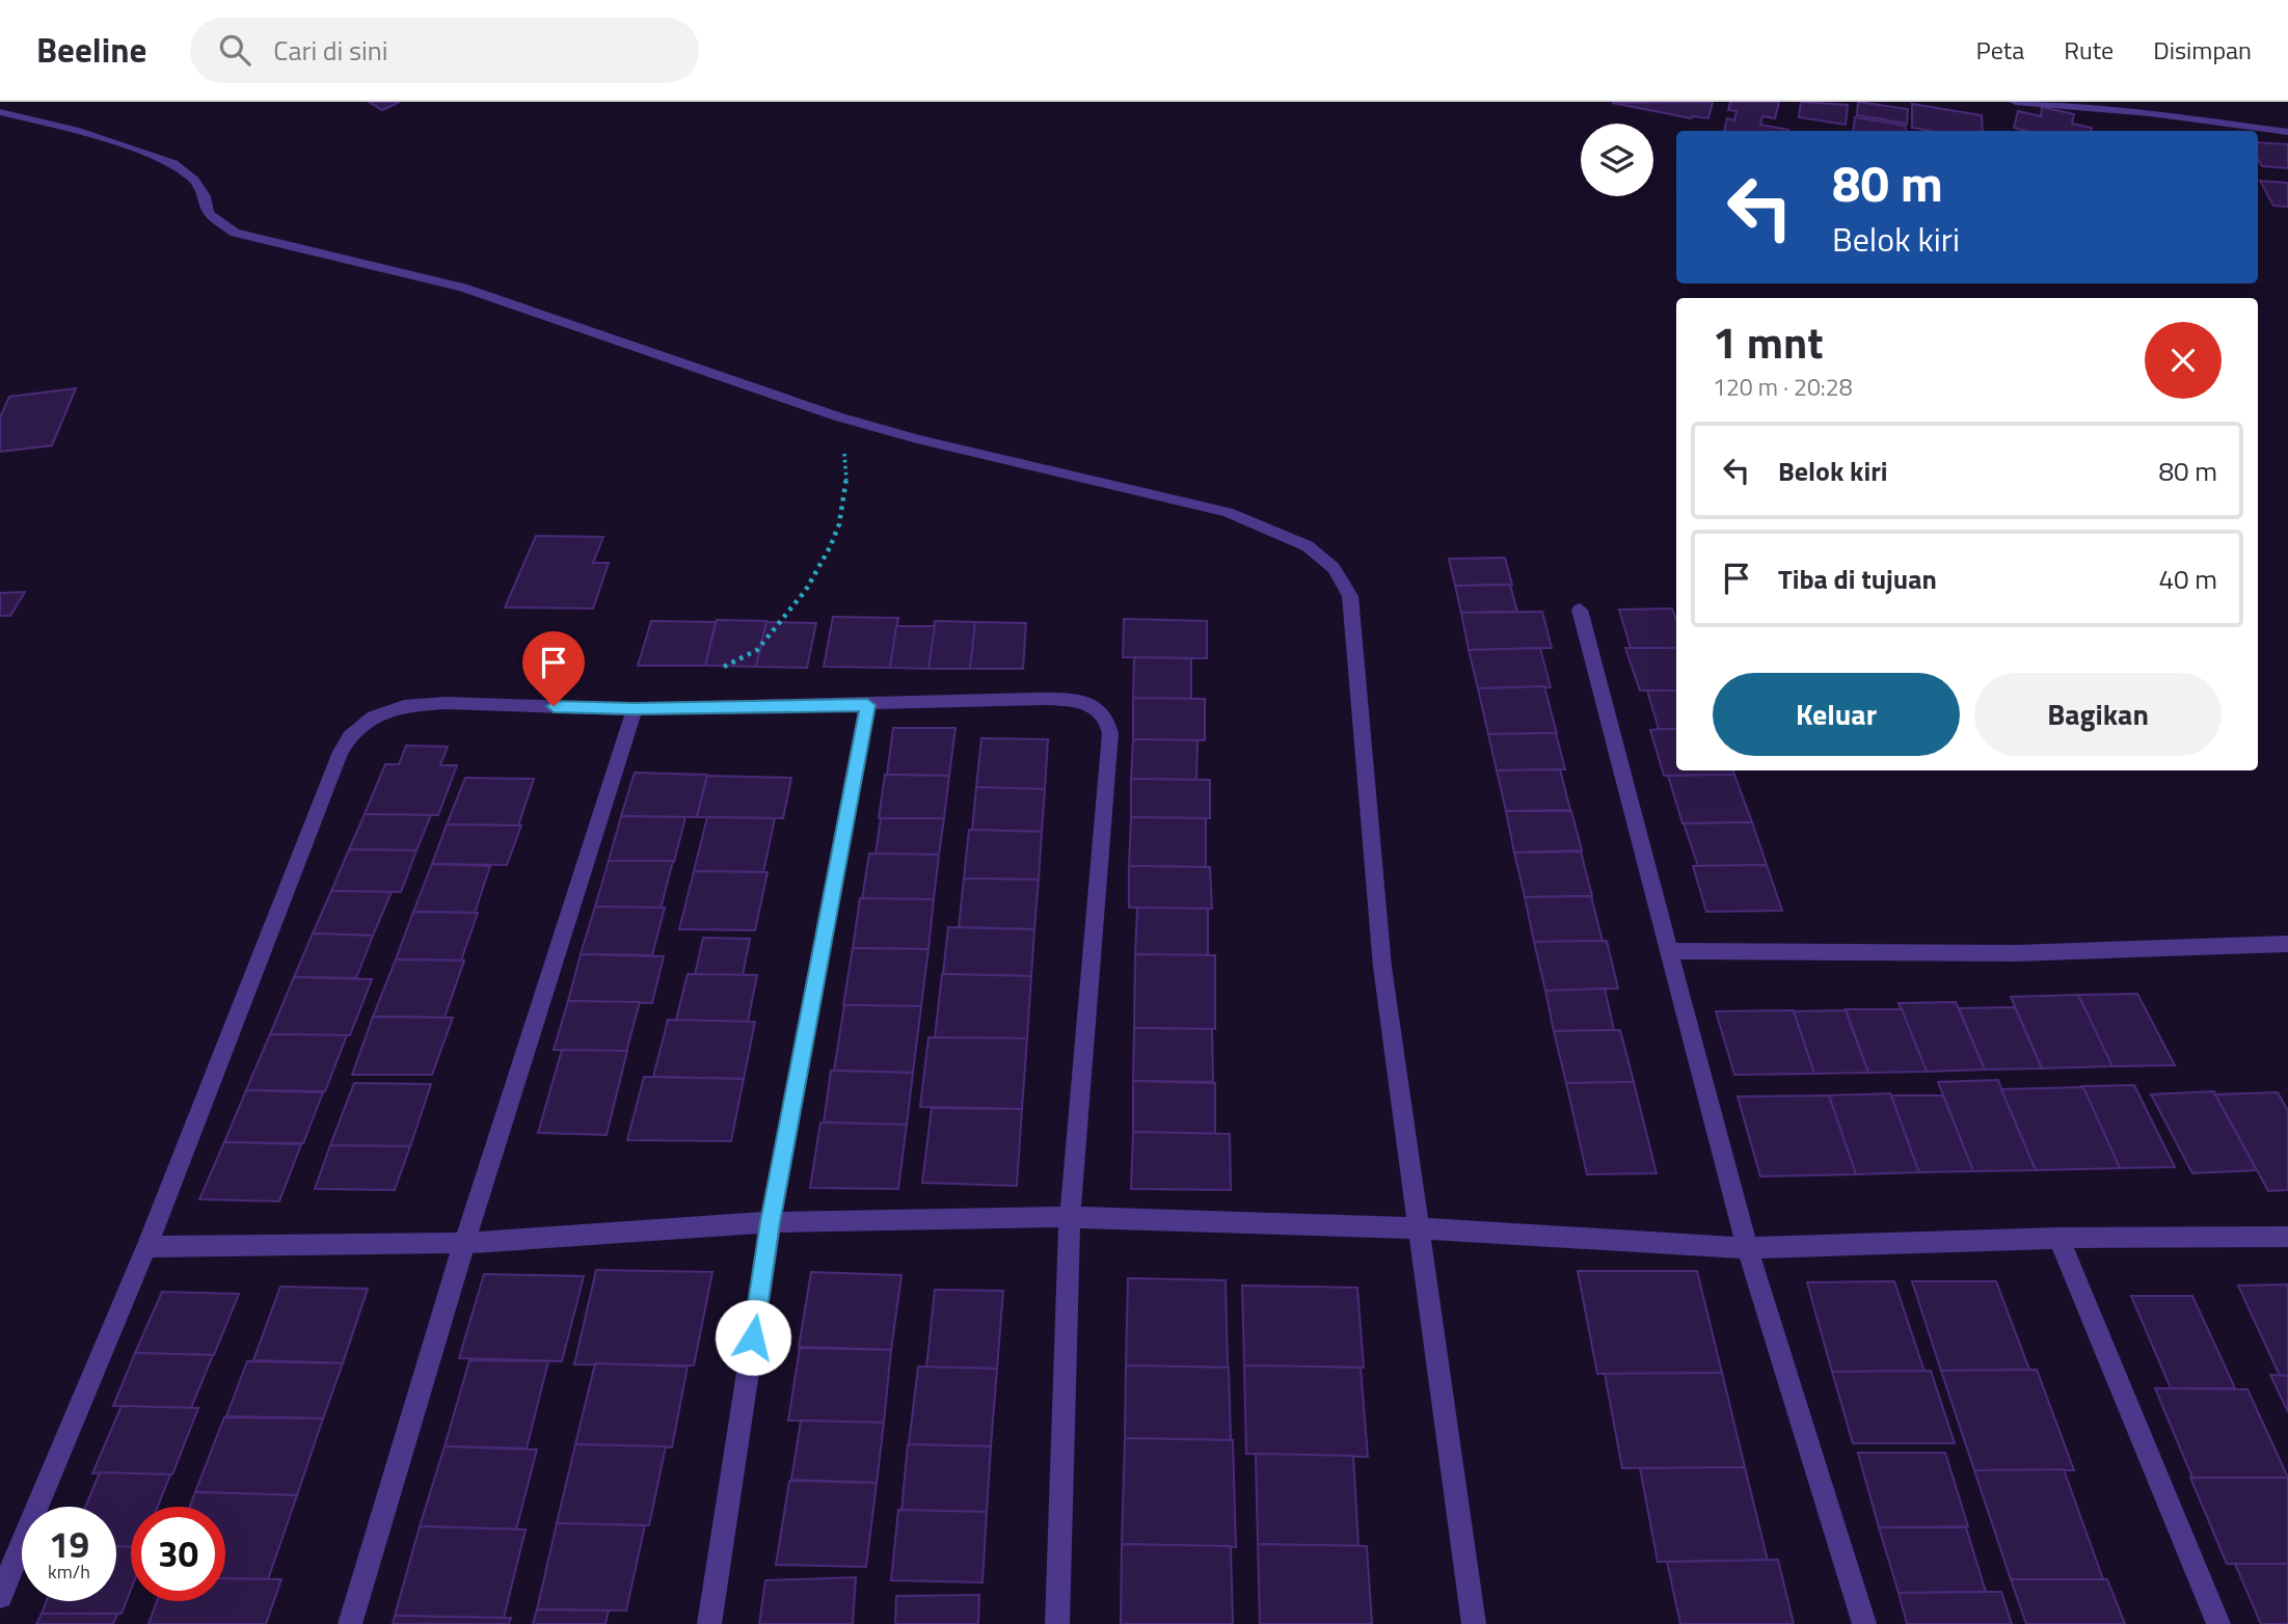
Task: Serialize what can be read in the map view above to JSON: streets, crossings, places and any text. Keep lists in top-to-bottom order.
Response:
{
  "page": {
    "header": "Beeline",
    "search": "Cari di sini",
    "nav": ["Peta", "Rute", "Disimpan"],
    "turn": ["80 m", "Belok kiri"],
    "heading": ["1 mnt", "120 m · 20:28"],
    "list": [
      {
        "name": "Belok kiri",
        "value": "80 m"
      },
      {
        "name": "Tiba di tujuan",
        "value": "40 m"
      }
    ],
    "buttons": ["Keluar", "Bagikan"],
    "speed": "19 km/h",
    "limit": "30"
  }
}
